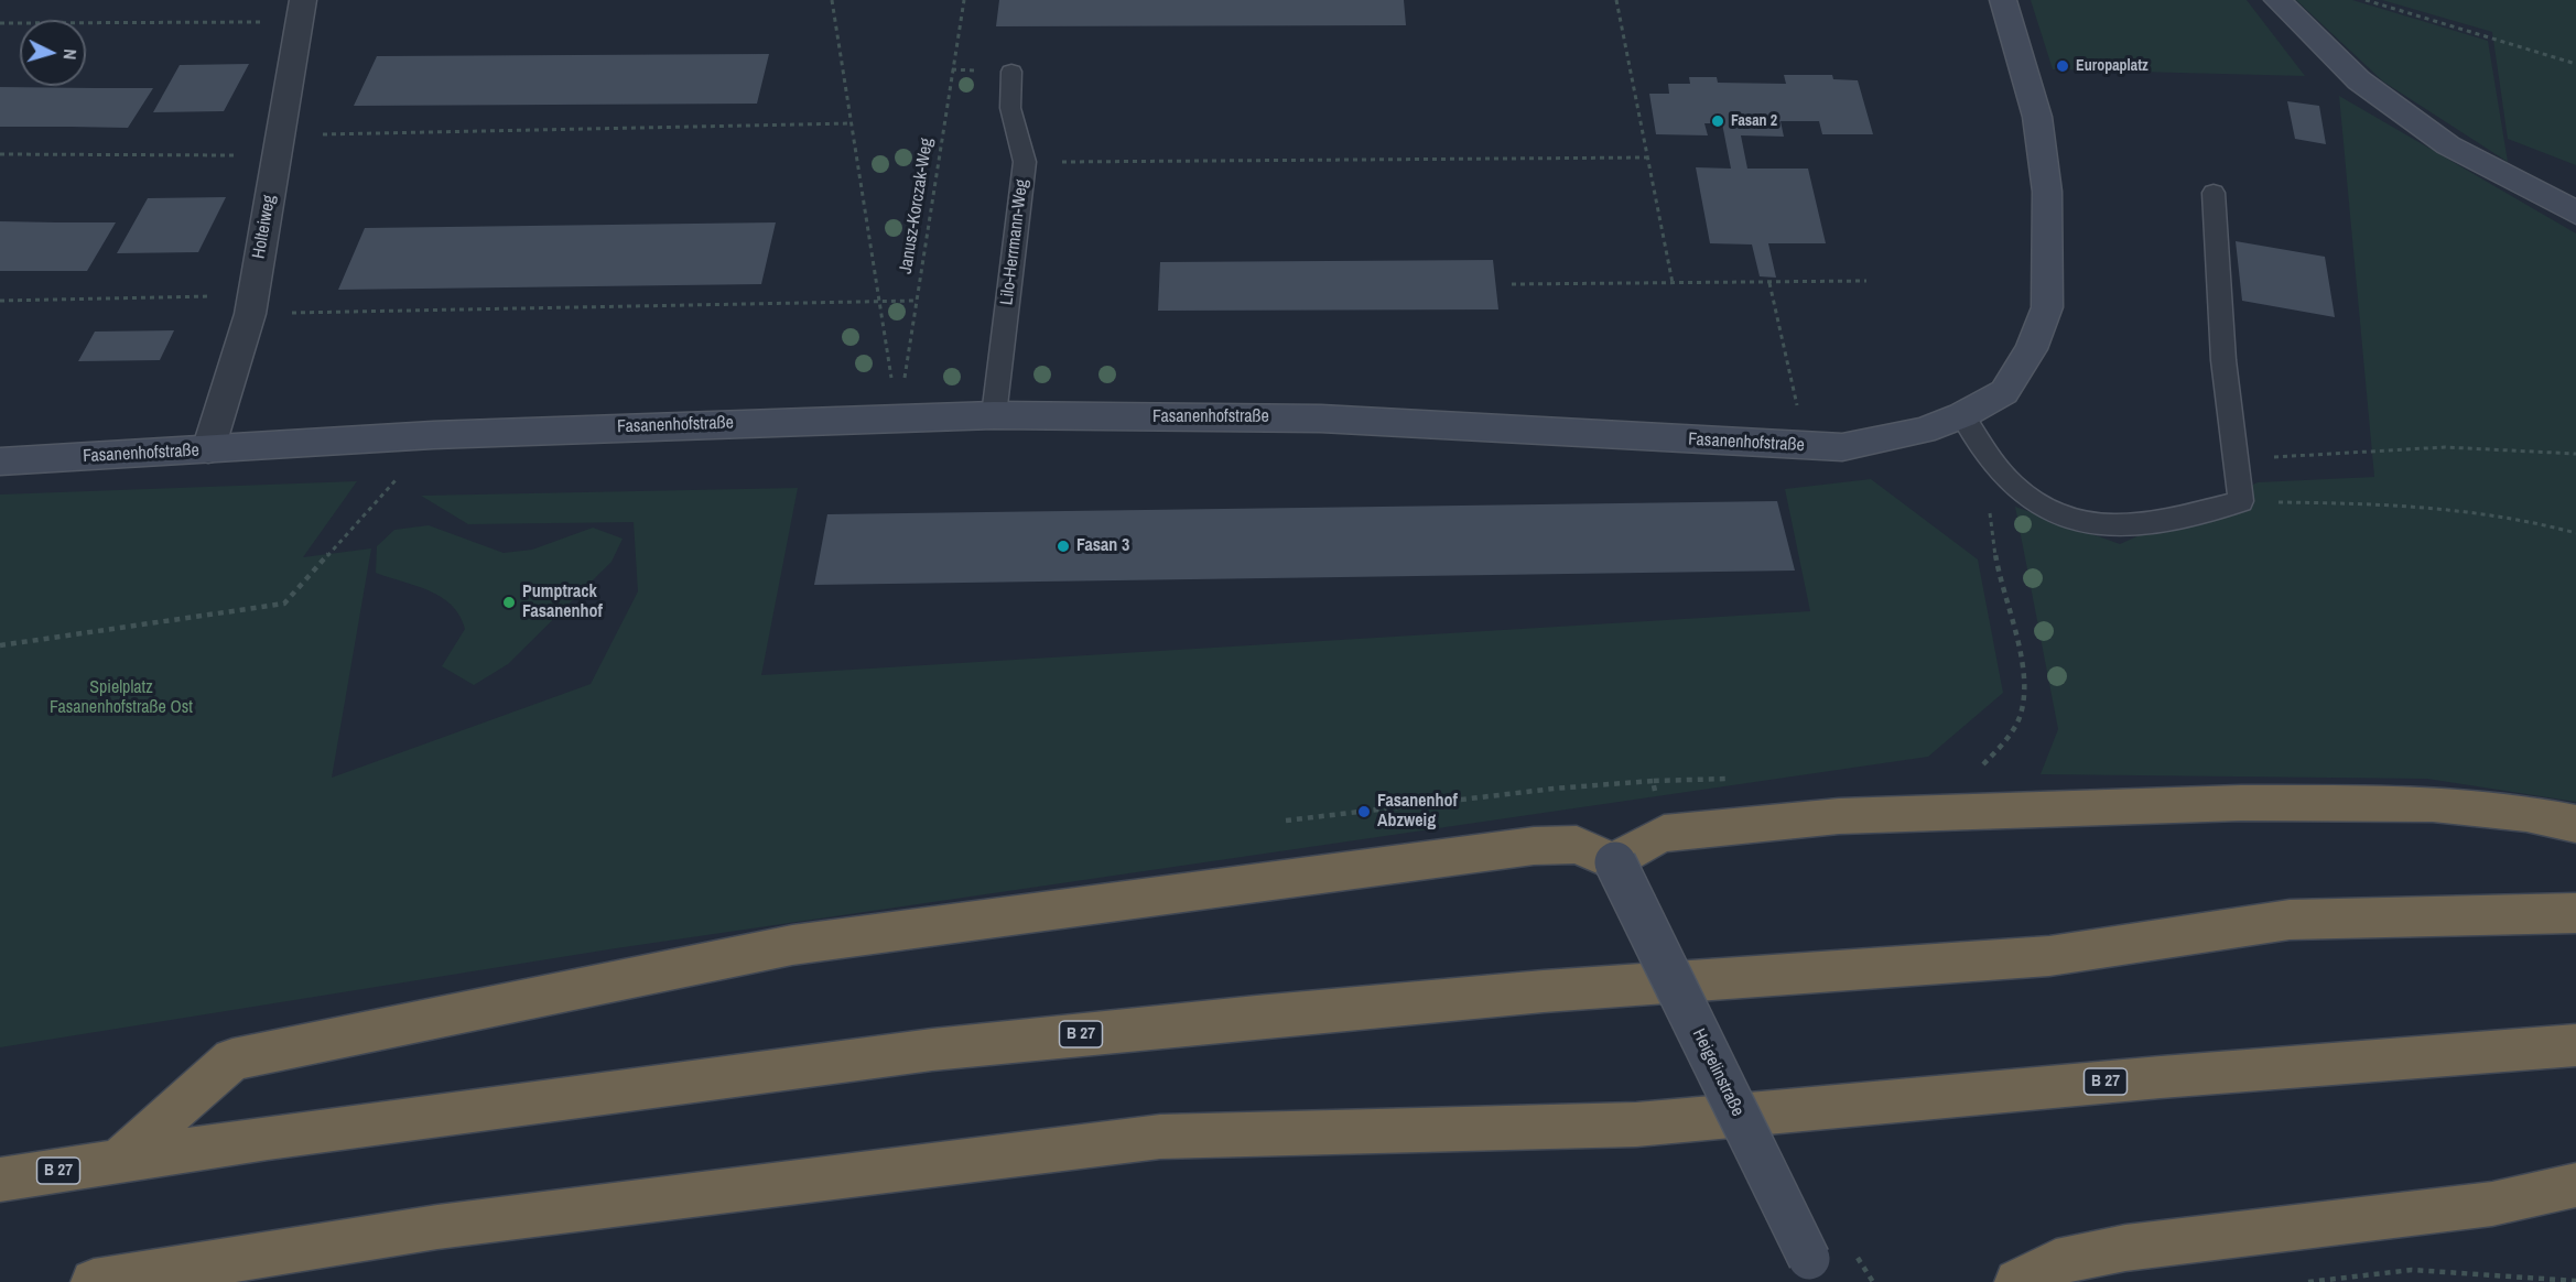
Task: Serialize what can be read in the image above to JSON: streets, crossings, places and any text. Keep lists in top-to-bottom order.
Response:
{
  "streets": {
    "highway": ["B 27"],
    "street": ["Holteiweg", "Fasanenhofstraße", "Heigelinstraße"],
    "lane": ["Lilo-Herrmann-Weg"],
    "path": ["Janusz-Korczak-Weg"]
  },
  "crossings": [
    ["Janusz-Korczak-Weg", "Fasanenhofstraße"],
    ["Holteiweg", "Fasanenhofstraße"],
    ["Lilo-Herrmann-Weg", "Fasanenhofstraße"]
  ],
  "parks": ["Spielplatz Fasanenhofstraße Ost"],
  "places": [
    "Europaplatz",
    "Fasan 2",
    "Fasan 3",
    "Pumptrack Fasanenhof",
    "Fasanenhof Abzweig"
  ],
  "north": "right"
}
